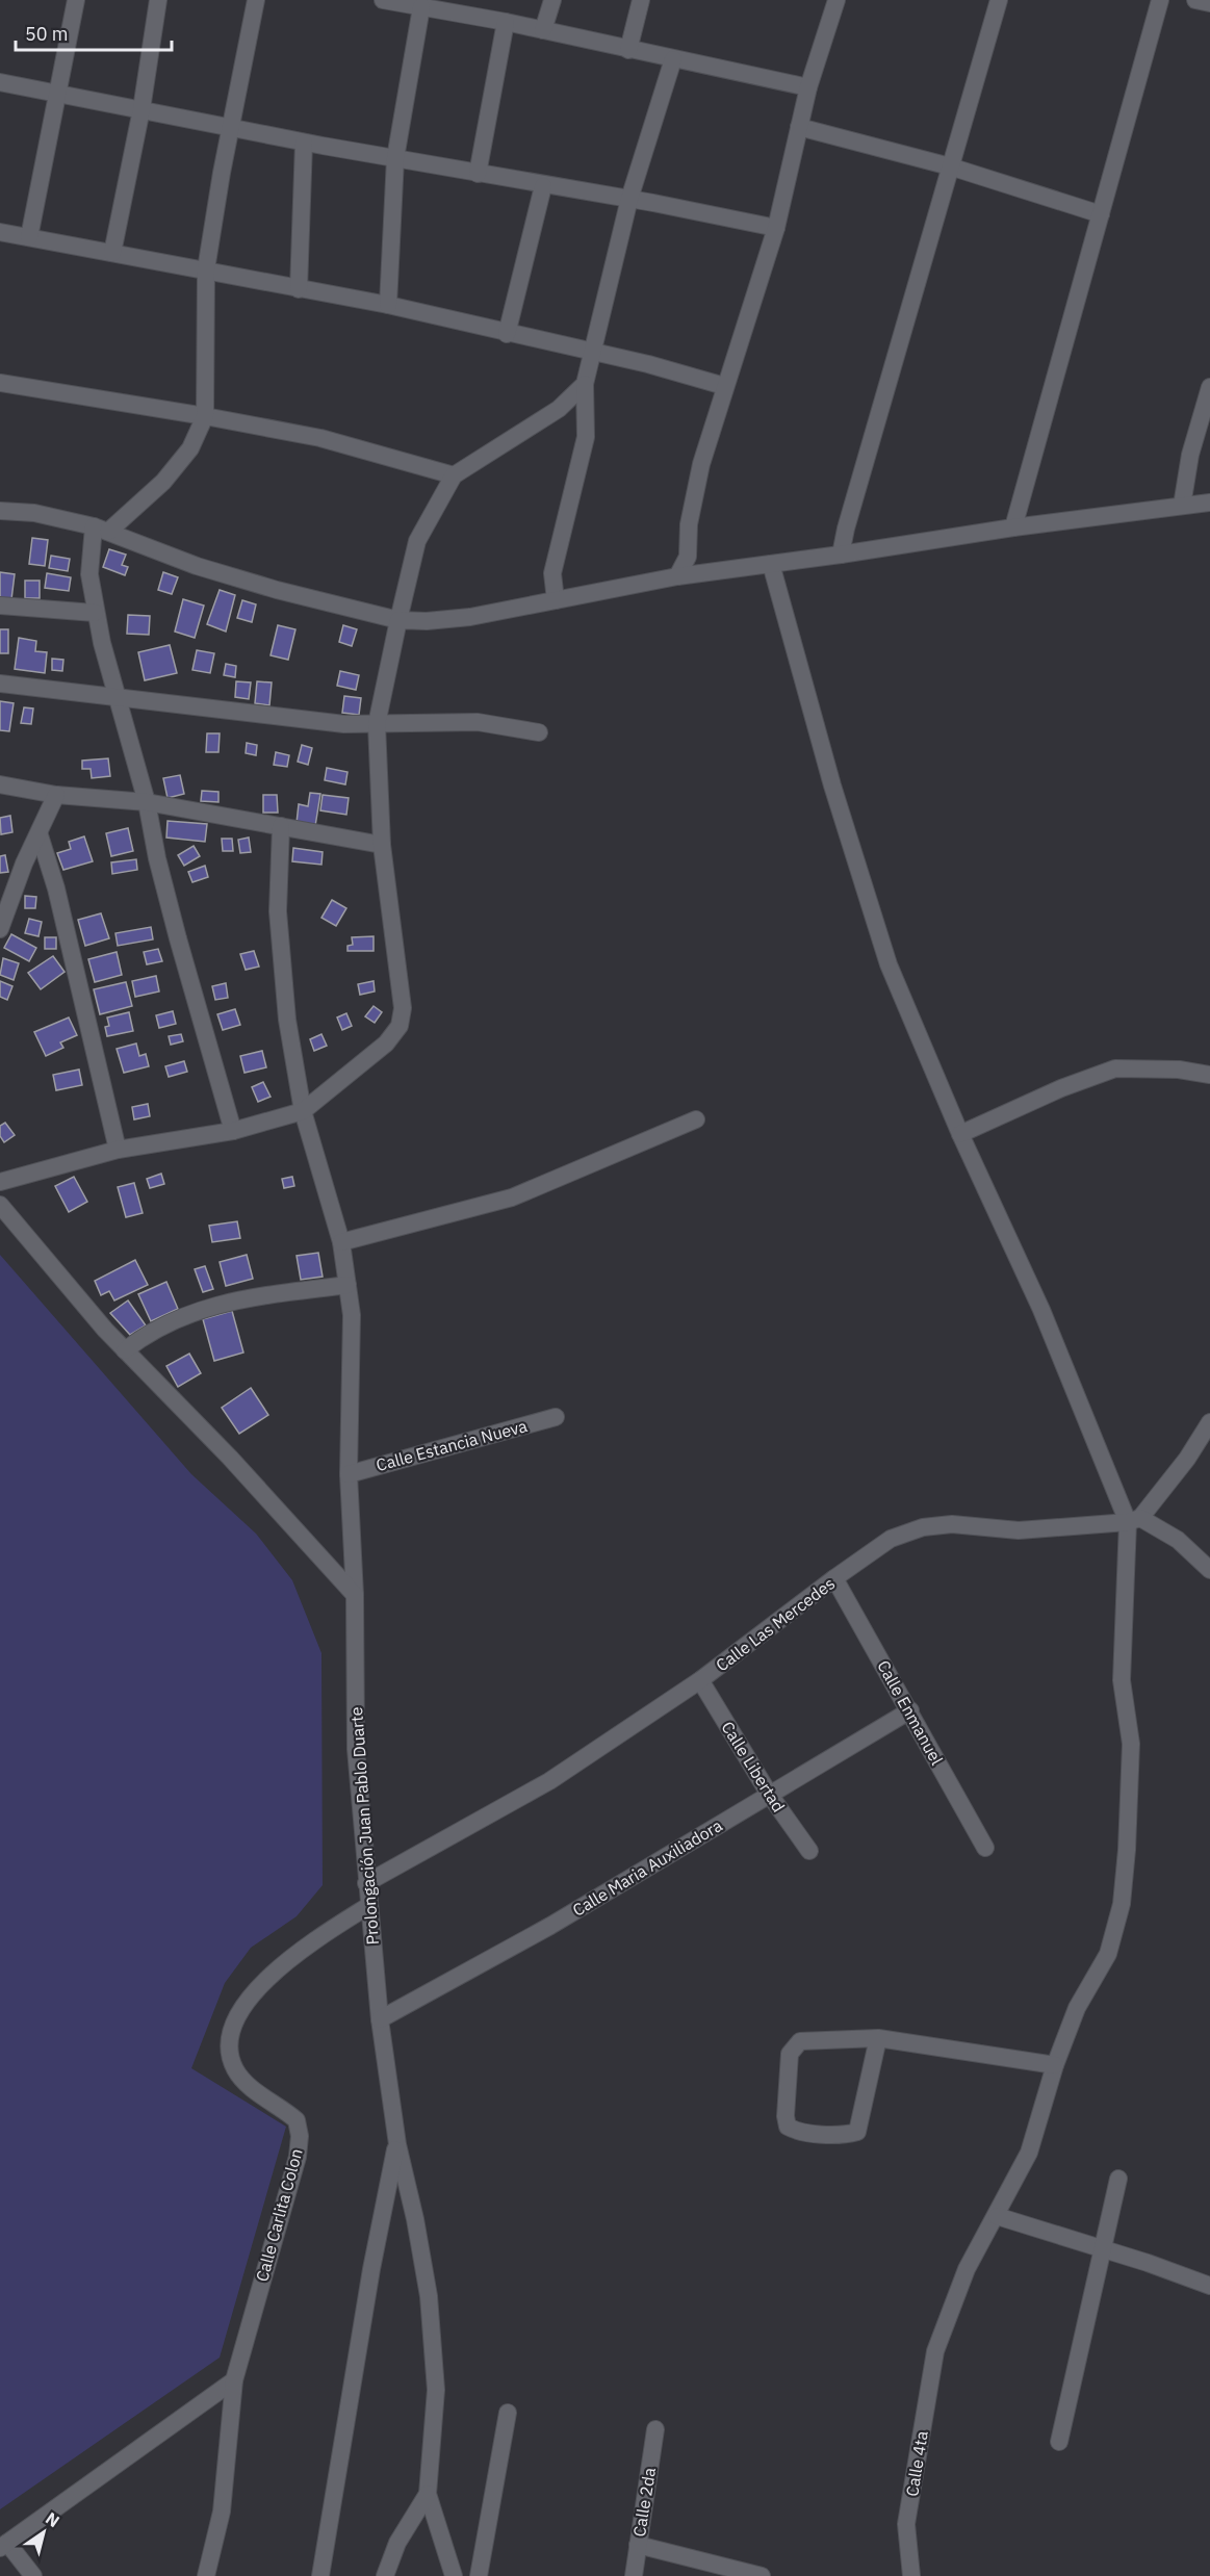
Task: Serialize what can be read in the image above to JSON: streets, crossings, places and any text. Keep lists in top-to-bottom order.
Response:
{
  "streets": {
    "street": [
      "Calle Estancia Nueva",
      "Calle Las Mercedes",
      "Calle Enmanuel",
      "Calle Libertad",
      "Prolongación Juan Pablo Duarte",
      "Calle Maria Auxiliadora",
      "Calle Carlita Colon",
      "Calle 4ta",
      "Calle 2da"
    ]
  },
  "crossings": [
    ["Calle Estancia Nueva", "Prolongación Juan Pablo Duarte"],
    ["Calle Las Mercedes", "Calle Enmanuel"],
    ["Calle Las Mercedes", "Calle Libertad"],
    ["Calle Las Mercedes", "Prolongación Juan Pablo Duarte"],
    ["Calle Las Mercedes", "Calle 4ta"],
    ["Calle Enmanuel", "Calle Maria Auxiliadora"],
    ["Calle Libertad", "Calle Maria Auxiliadora"],
    ["Prolongación Juan Pablo Duarte", "Calle Maria Auxiliadora"],
    ["Prolongación Juan Pablo Duarte", "Calle Carlita Colon"]
  ],
  "scale_bar": "50 m",
  "north": "top right"
}
